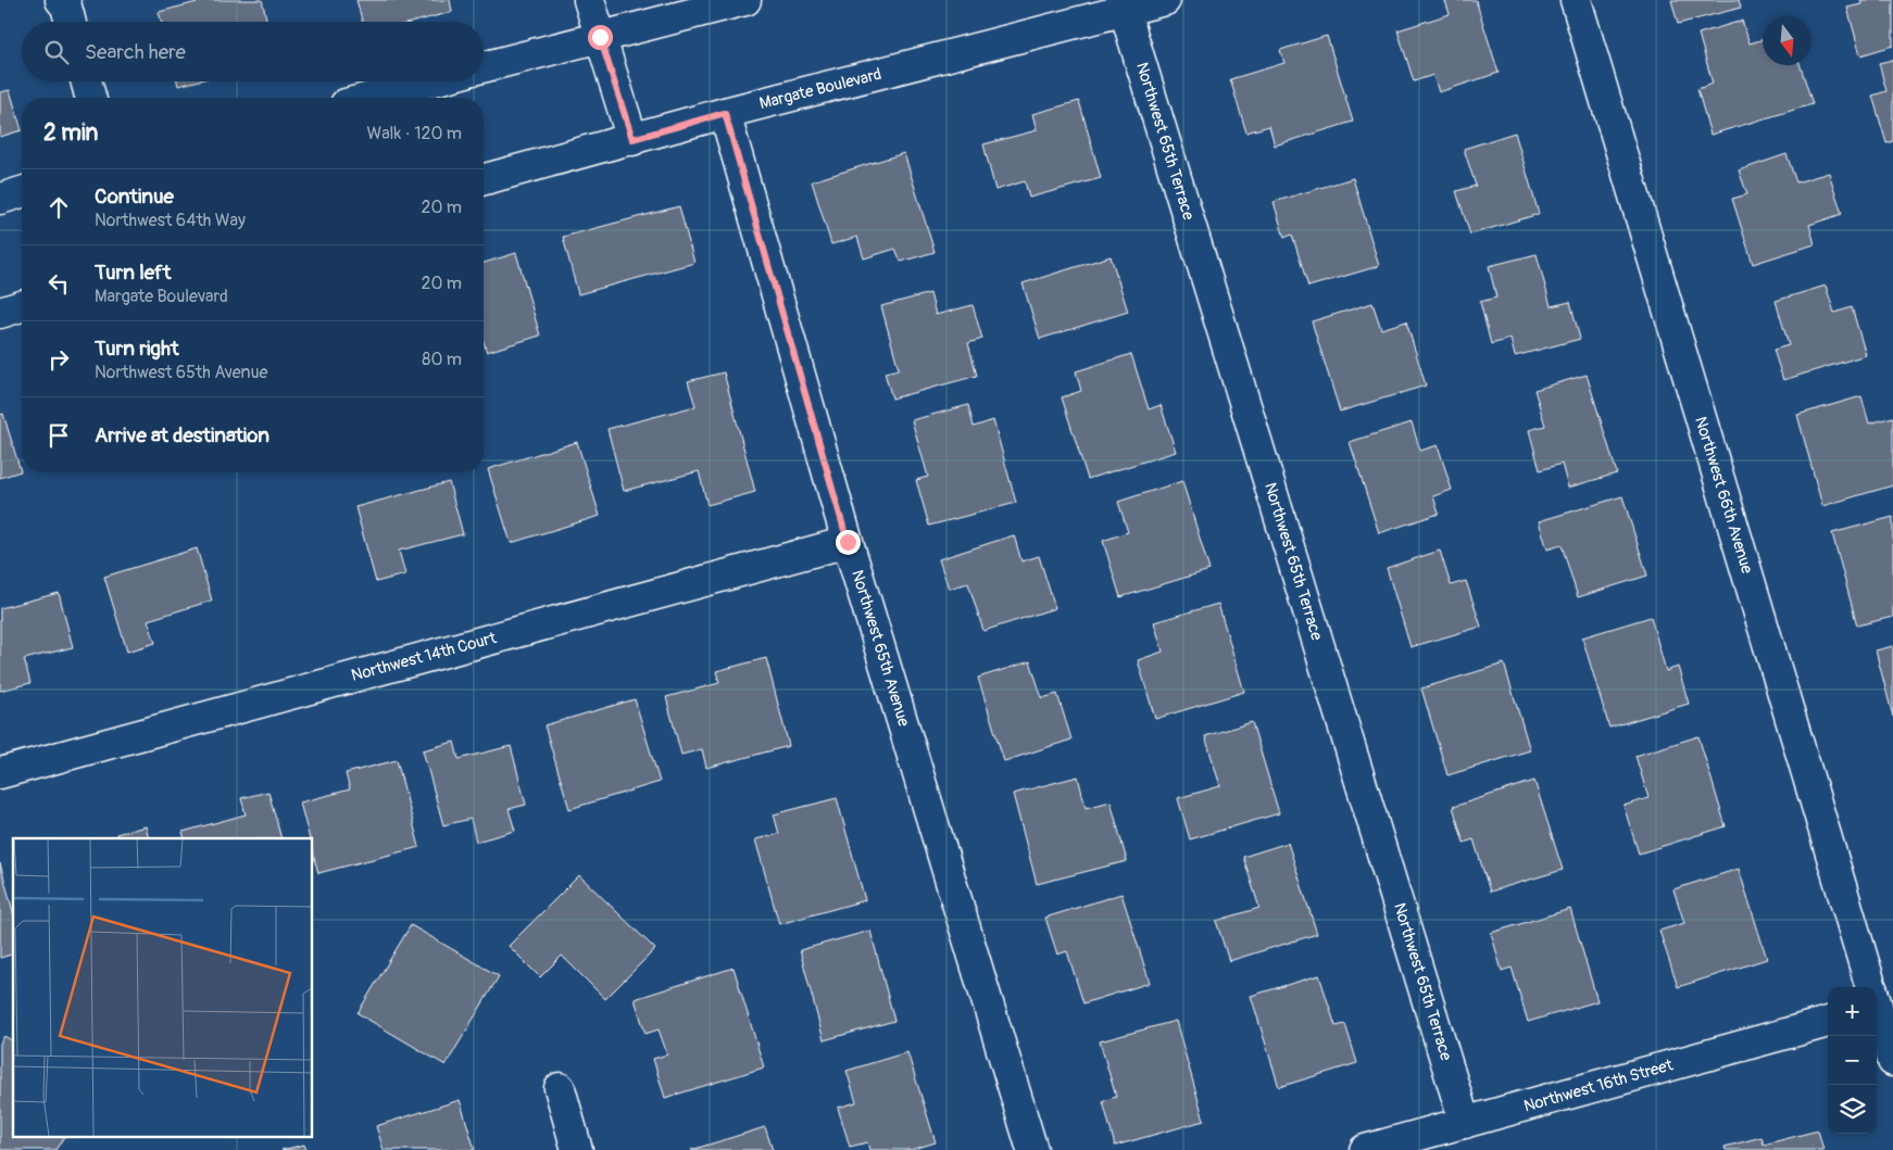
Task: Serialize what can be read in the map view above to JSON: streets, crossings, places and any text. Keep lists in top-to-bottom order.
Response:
{
  "streets": {
    "street": [
      "Margate Boulevard",
      "Northwest 65th Terrace",
      "Northwest 66th Avenue",
      "Northwest 65th Avenue",
      "Northwest 14th Court",
      "Northwest 16th Street"
    ]
  },
  "crossings": [
    ["Margate Boulevard", "Northwest 65th Terrace"],
    ["Margate Boulevard", "Northwest 65th Avenue"],
    ["Northwest 65th Terrace", "Northwest 16th Street"],
    ["Northwest 65th Avenue", "Northwest 14th Court"]
  ],
  "north": "bottom",
  "page": {
    "search": "Search here",
    "heading": ["2 min", "Walk · 120 m"],
    "list": [
      ["Continue", "Northwest 64th Way", "20 m"],
      ["Turn left", "Margate Boulevard", "20 m"],
      ["Turn right", "Northwest 65th Avenue", "80 m"],
      "Arrive at destination"
    ],
    "map_buttons": ["+", "−"]
  }
}
